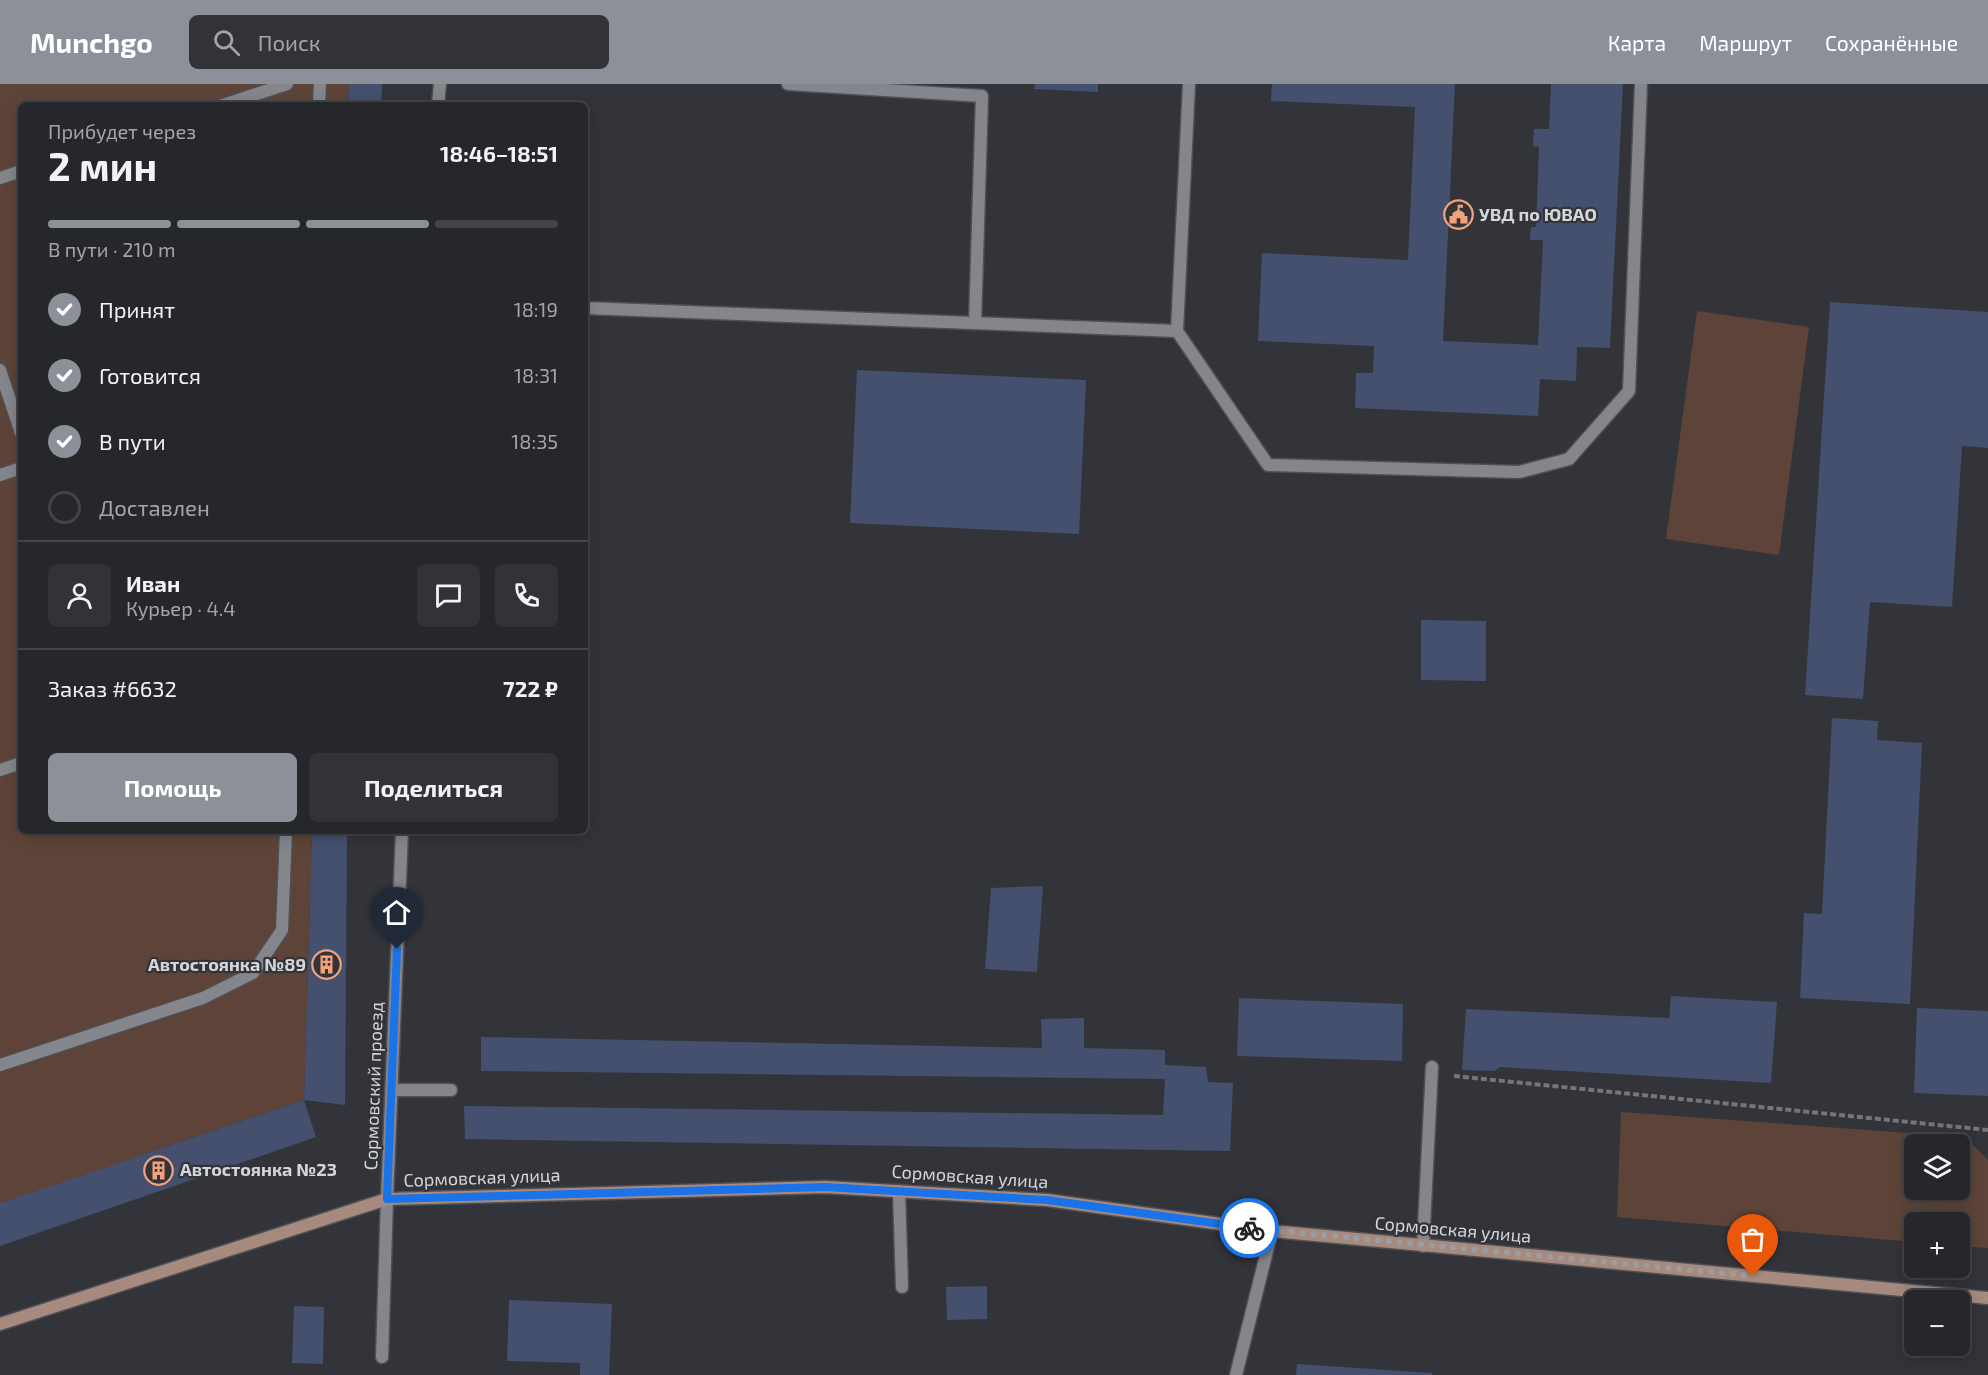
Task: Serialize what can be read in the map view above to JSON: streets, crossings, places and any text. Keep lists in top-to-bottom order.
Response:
{
  "streets": {
    "street": ["Сормовский проезд", "Сормовская улица"]
  },
  "crossings": [
    ["Сормовский проезд", "Сормовская улица"]
  ],
  "places": {
    "public building": ["УВД по ЮВАО"],
    "building": ["Автостоянка №89", "Автостоянка №23"]
  },
  "page": {
    "header": "Munchgo",
    "search": "Поиск",
    "nav": ["Карта", "Маршрут", "Сохранённые"],
    "heading": ["2 мин", "Прибудет через", "18:46–18:51"],
    "panel": [
      "Иван",
      "Курьер · 4.4",
      "Заказ #6632",
      "722 ₽"
    ],
    "bar": "В пути · 210 m",
    "list": [
      ["Принят", "18:19"],
      ["Готовится", "18:31"],
      ["В пути", "18:35"],
      "Доставлен"
    ],
    "buttons": ["Помощь", "Поделиться"],
    "map_buttons": ["+", "−"]
  }
}
